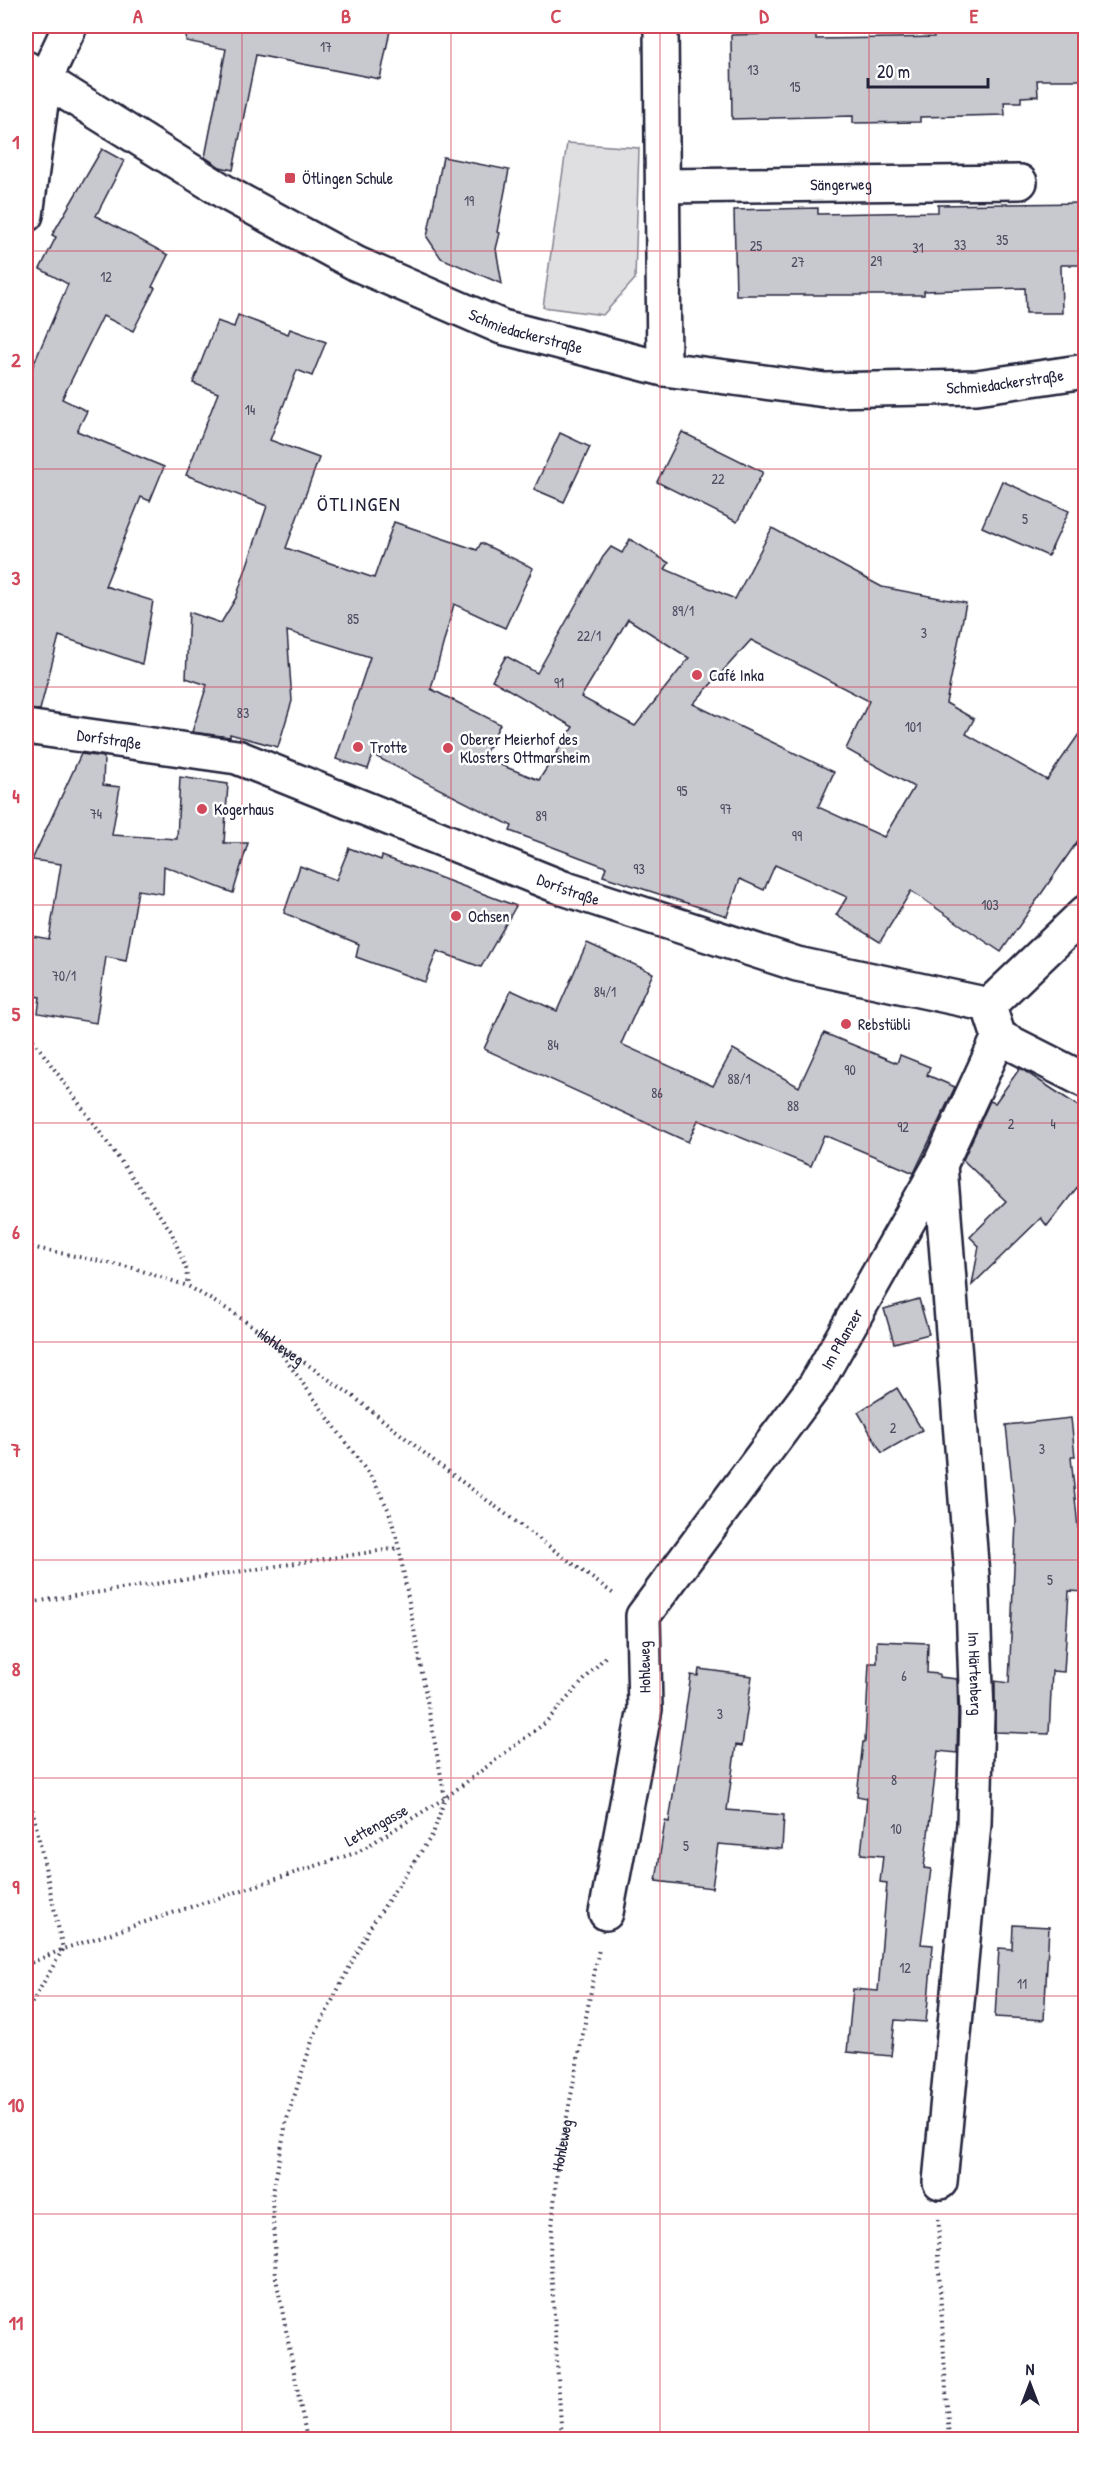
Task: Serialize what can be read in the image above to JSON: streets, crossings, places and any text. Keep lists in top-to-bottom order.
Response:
{
  "streets": {
    "street": [
      "Sängerweg",
      "Schmiedackerstraße",
      "Dorfstraße",
      "Im Pflanzer",
      "Hohleweg",
      "Im Härtenberg"
    ],
    "path": ["Lettengasse"]
  },
  "crossings": [
    ["Im Pflanzer", "Hohleweg"],
    ["Im Pflanzer", "Im Härtenberg"],
    ["Im Pflanzer", "Lettengasse"],
    ["Hohleweg", "Lettengasse"]
  ],
  "districts": ["ÖTLINGEN"],
  "places": {
    "transit": ["Ötlingen Schule"],
    "other": [
      "Café Inka",
      "Trotte",
      "Oberer Meierhof des Klosters Ottmarsheim",
      "Kogerhaus",
      "Ochsen",
      "Rebstübli"
    ]
  },
  "house_numbers": [
    "17",
    "13",
    "15",
    "19",
    "35",
    "33",
    "25",
    "31",
    "29",
    "27",
    "12",
    "14",
    "22",
    "5",
    "89/1",
    "85",
    "3",
    "22/1",
    "91",
    "83",
    "101",
    "95",
    "97",
    "74",
    "89",
    "99",
    "93",
    "103",
    "70/1",
    "84/1",
    "84",
    "90",
    "88/1",
    "86",
    "88",
    "2",
    "4",
    "92",
    "2",
    "3",
    "5",
    "6",
    "3",
    "8",
    "10",
    "5",
    "12",
    "11"
  ],
  "scale_bar": "20 m",
  "north": "top",
  "grid": {
    "columns": [
      "A",
      "B",
      "C",
      "D",
      "E"
    ],
    "rows": [
      "1",
      "2",
      "3",
      "4",
      "5",
      "6",
      "7",
      "8",
      "9",
      "10",
      "11"
    ]
  }
}
